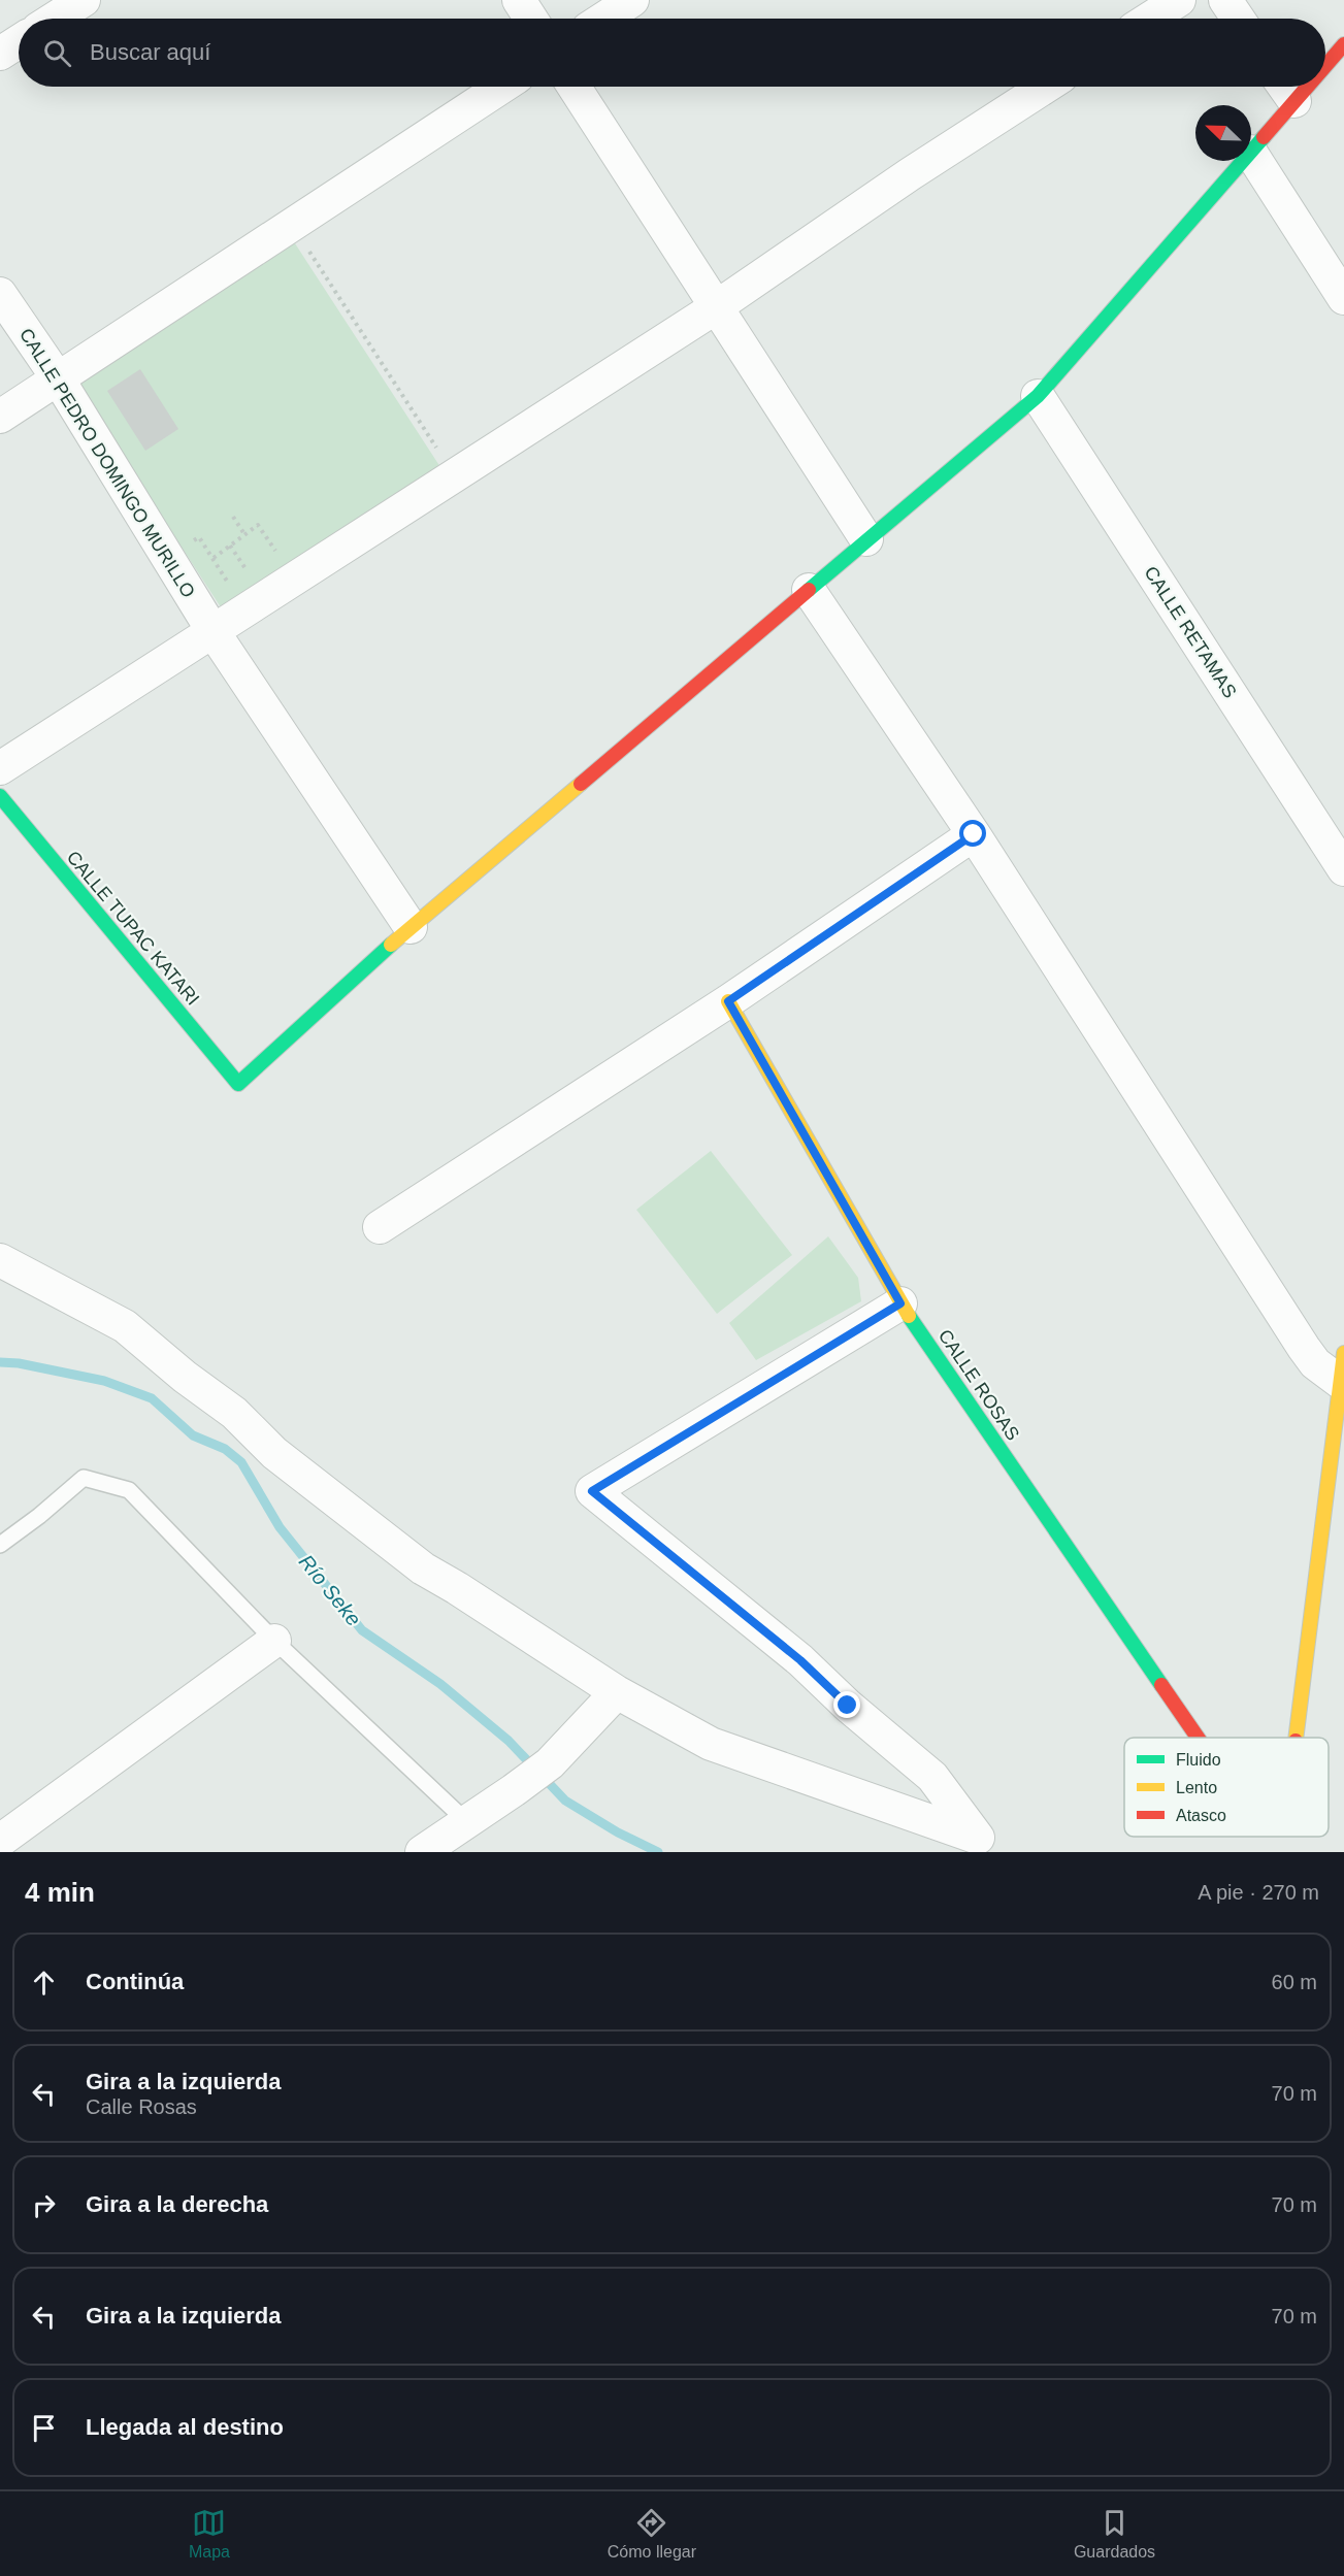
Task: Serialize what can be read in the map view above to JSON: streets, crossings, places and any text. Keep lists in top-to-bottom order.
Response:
{
  "streets": {
    "street": [
      "CALLE PEDRO DOMINGO MURILLO",
      "CALLE RETAMAS",
      "CALLE TUPAC KATARI",
      "CALLE ROSAS"
    ]
  },
  "crossings": [
    ["CALLE PEDRO DOMINGO MURILLO", "CALLE TUPAC KATARI"]
  ],
  "water": ["Río Seke"],
  "legend": ["Fluido", "Lento", "Atasco"],
  "north": "top left",
  "page": {
    "search": "Buscar aquí",
    "heading": ["4 min", "A pie · 270 m"],
    "list": [
      ["Continúa", "60 m"],
      ["Gira a la izquierda", "Calle Rosas", "70 m"],
      ["Gira a la derecha", "70 m"],
      ["Gira a la izquierda", "70 m"],
      "Llegada al destino"
    ],
    "nav": ["Mapa", "Cómo llegar", "Guardados"]
  }
}
